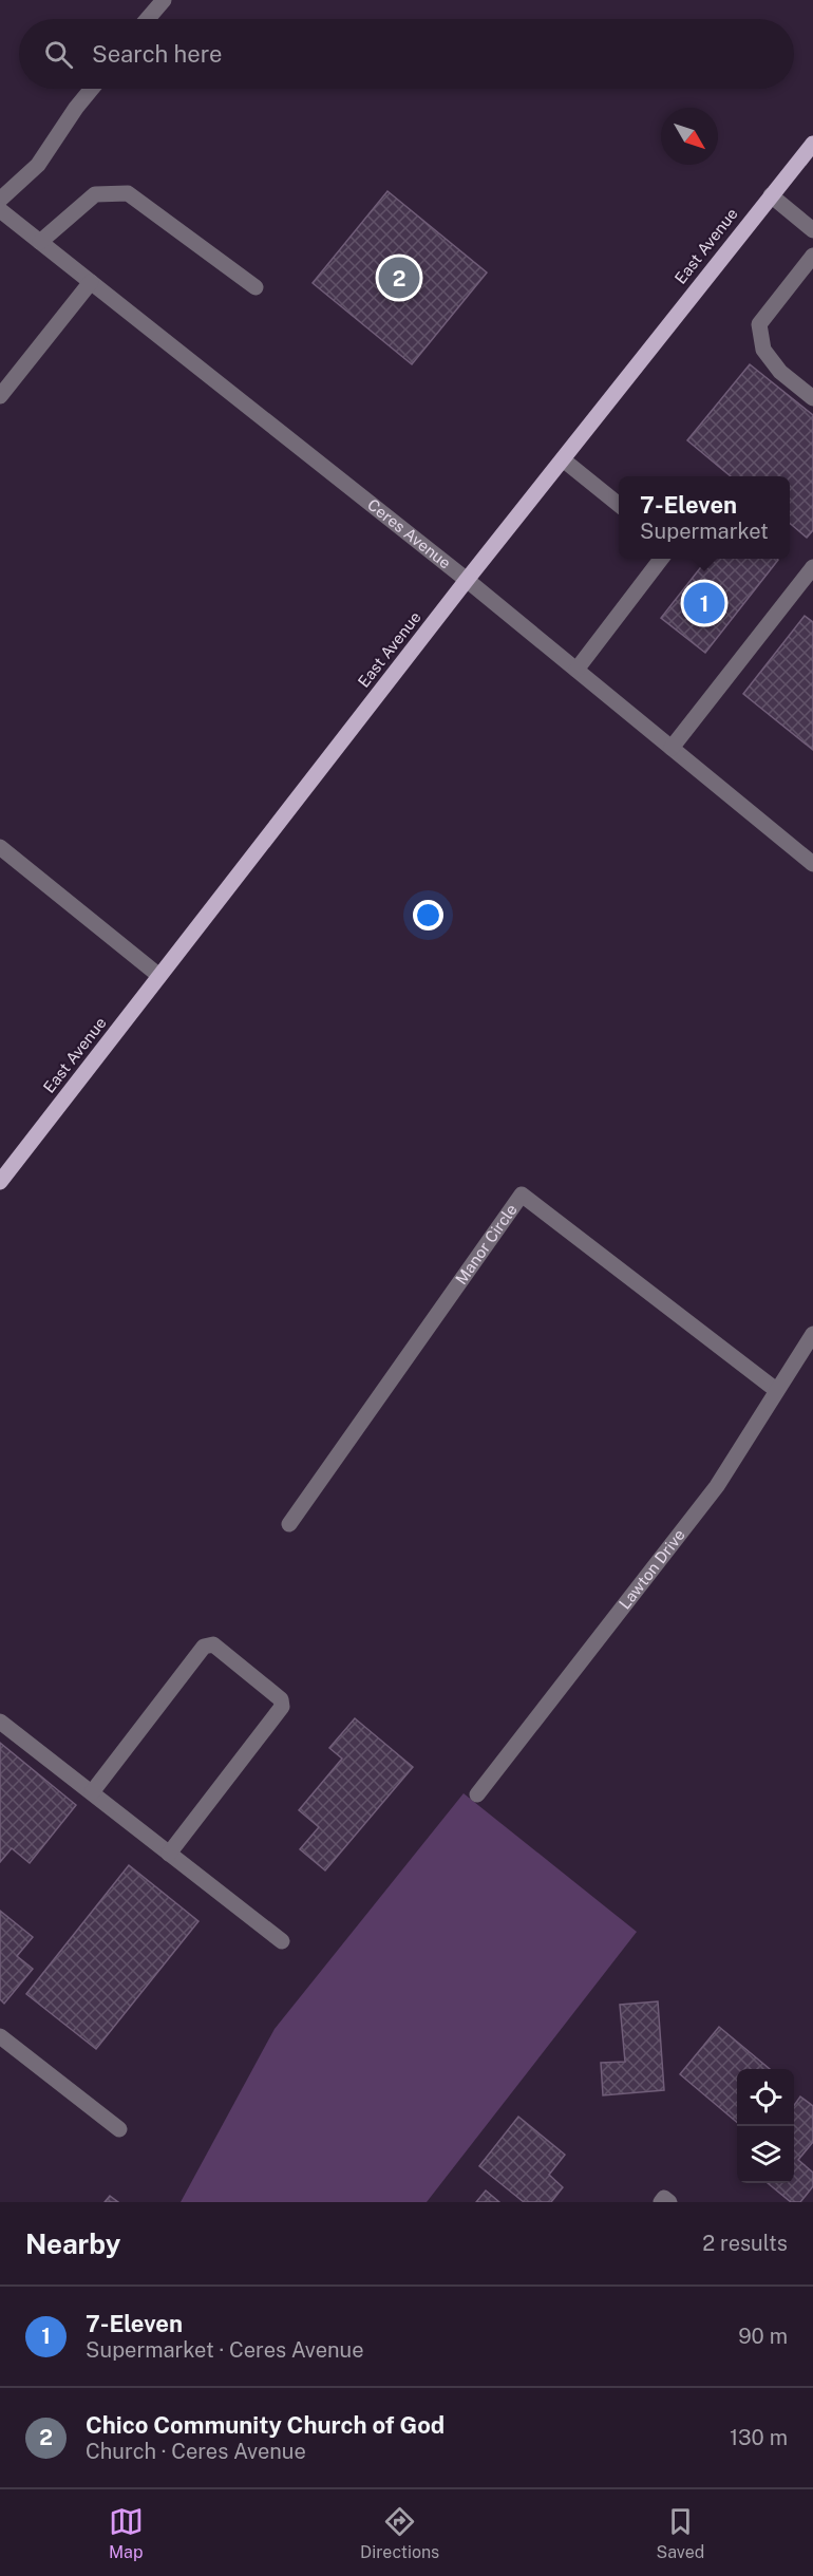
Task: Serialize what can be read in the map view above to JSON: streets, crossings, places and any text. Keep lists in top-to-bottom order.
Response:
{
  "streets": {
    "main road": ["East Avenue"],
    "street": ["Ceres Avenue", "Manor Circle", "Lawton Drive"]
  },
  "crossings": [
    ["East Avenue", "Ceres Avenue"],
    ["Manor Circle", "Lawton Drive"]
  ],
  "north": "bottom right",
  "page": {
    "search": "Search here",
    "pins": ["2", "1"],
    "popup": ["7-Eleven", "Supermarket"],
    "heading": ["Nearby", "2 results"],
    "list": [
      {
        "mark": "1",
        "name": "7-Eleven",
        "note": "Supermarket · Ceres Avenue",
        "value": "90 m"
      },
      {
        "mark": "2",
        "name": "Chico Community Church of God",
        "note": "Church · Ceres Avenue",
        "value": "130 m"
      }
    ],
    "nav": ["Map", "Directions", "Saved"]
  }
}
